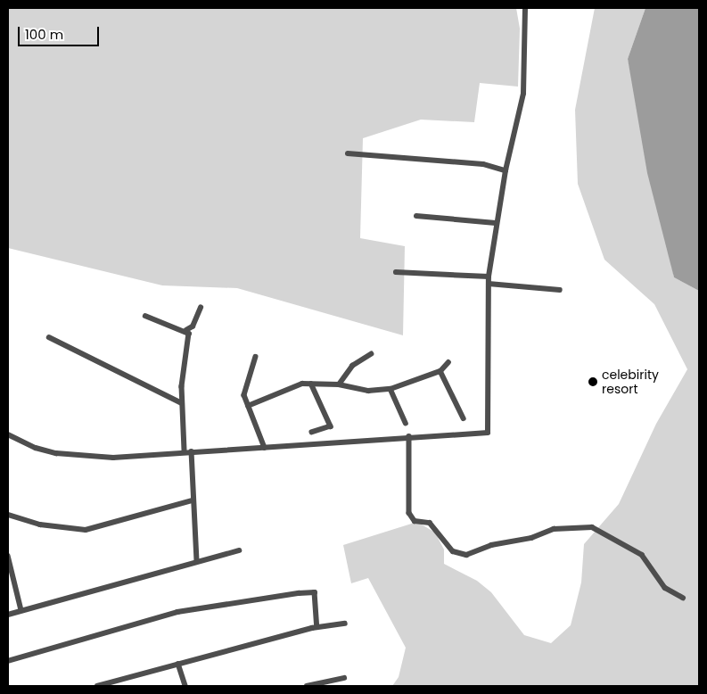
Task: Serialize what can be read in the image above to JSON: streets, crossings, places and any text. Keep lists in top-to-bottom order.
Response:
{
  "places": ["celebirity resort"],
  "scale_bar": "100 m"
}
